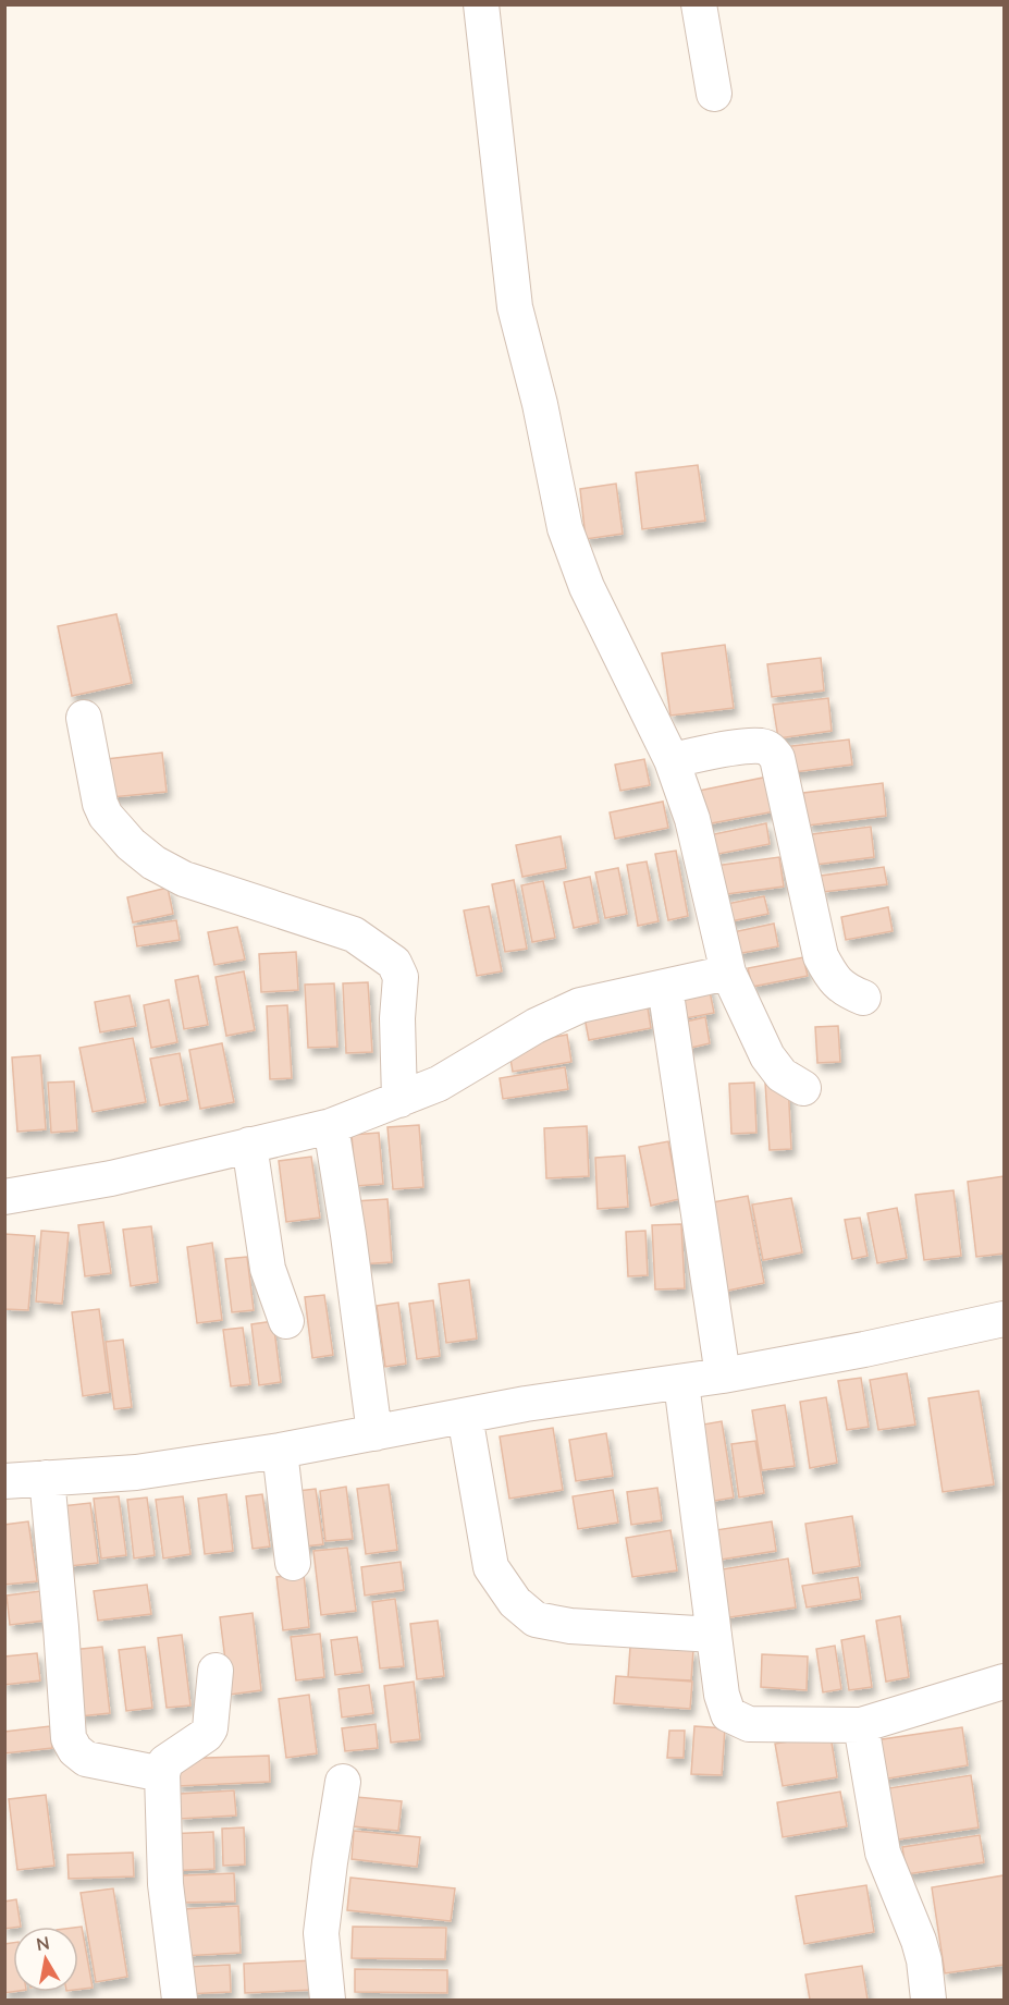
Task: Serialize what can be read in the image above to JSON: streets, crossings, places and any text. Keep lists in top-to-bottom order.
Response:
{
  "north": "top"
}
